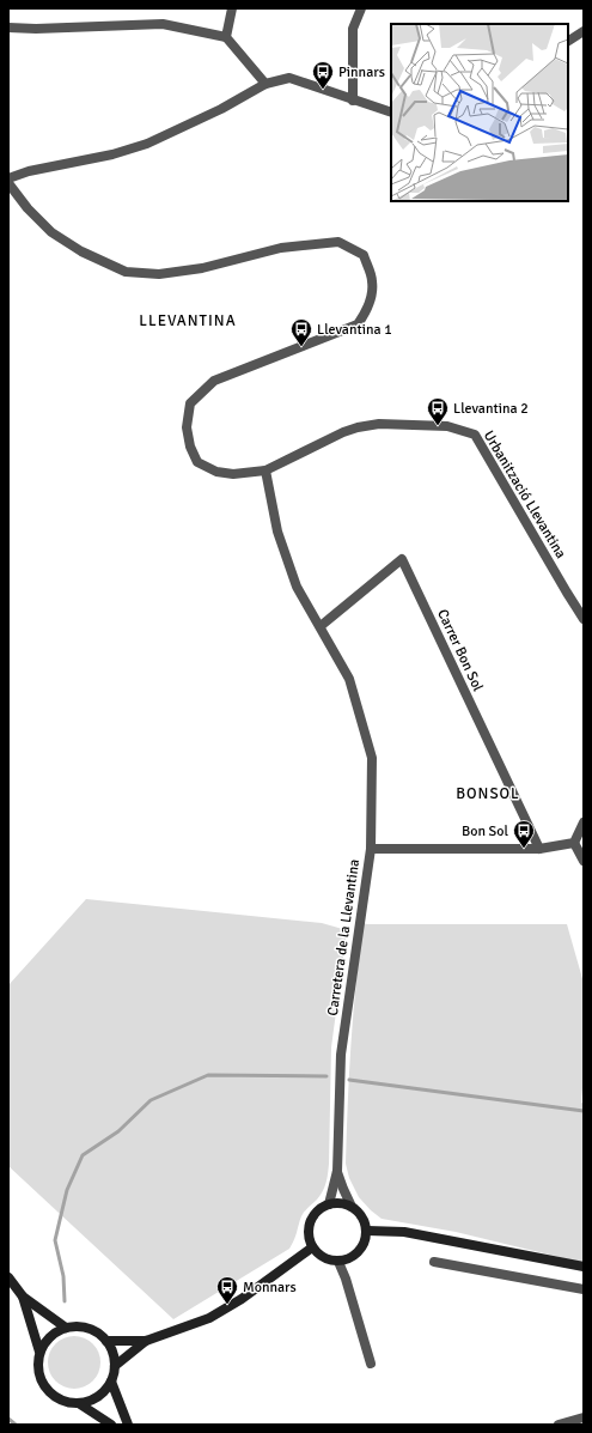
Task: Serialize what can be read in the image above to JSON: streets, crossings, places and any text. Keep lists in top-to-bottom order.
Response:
{
  "streets": {
    "street": ["Urbanització Llevantina", "Carrer Bon Sol", "Carretera de la Llevantina"]
  },
  "crossings": [
    ["Carrer Bon Sol", "Carretera de la Llevantina"]
  ],
  "districts": ["LLEVANTINA", "BONSOL"],
  "places": {
    "bus stop": [
      "Pinnars",
      "Llevantina 1",
      "Llevantina 2",
      "Bon Sol",
      "Monnars"
    ]
  }
}
